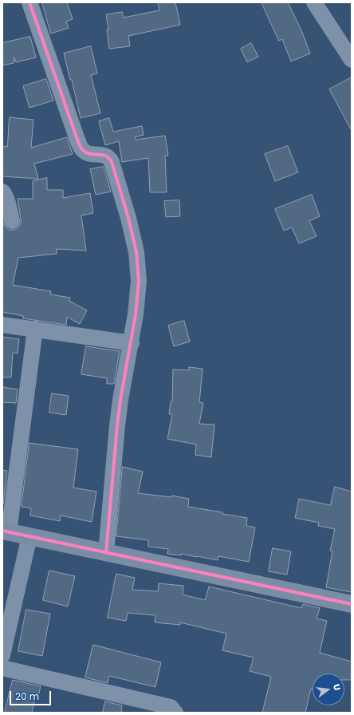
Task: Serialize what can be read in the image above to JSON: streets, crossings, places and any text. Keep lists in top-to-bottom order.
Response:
{
  "scale_bar": "20 m",
  "north": "right"
}
